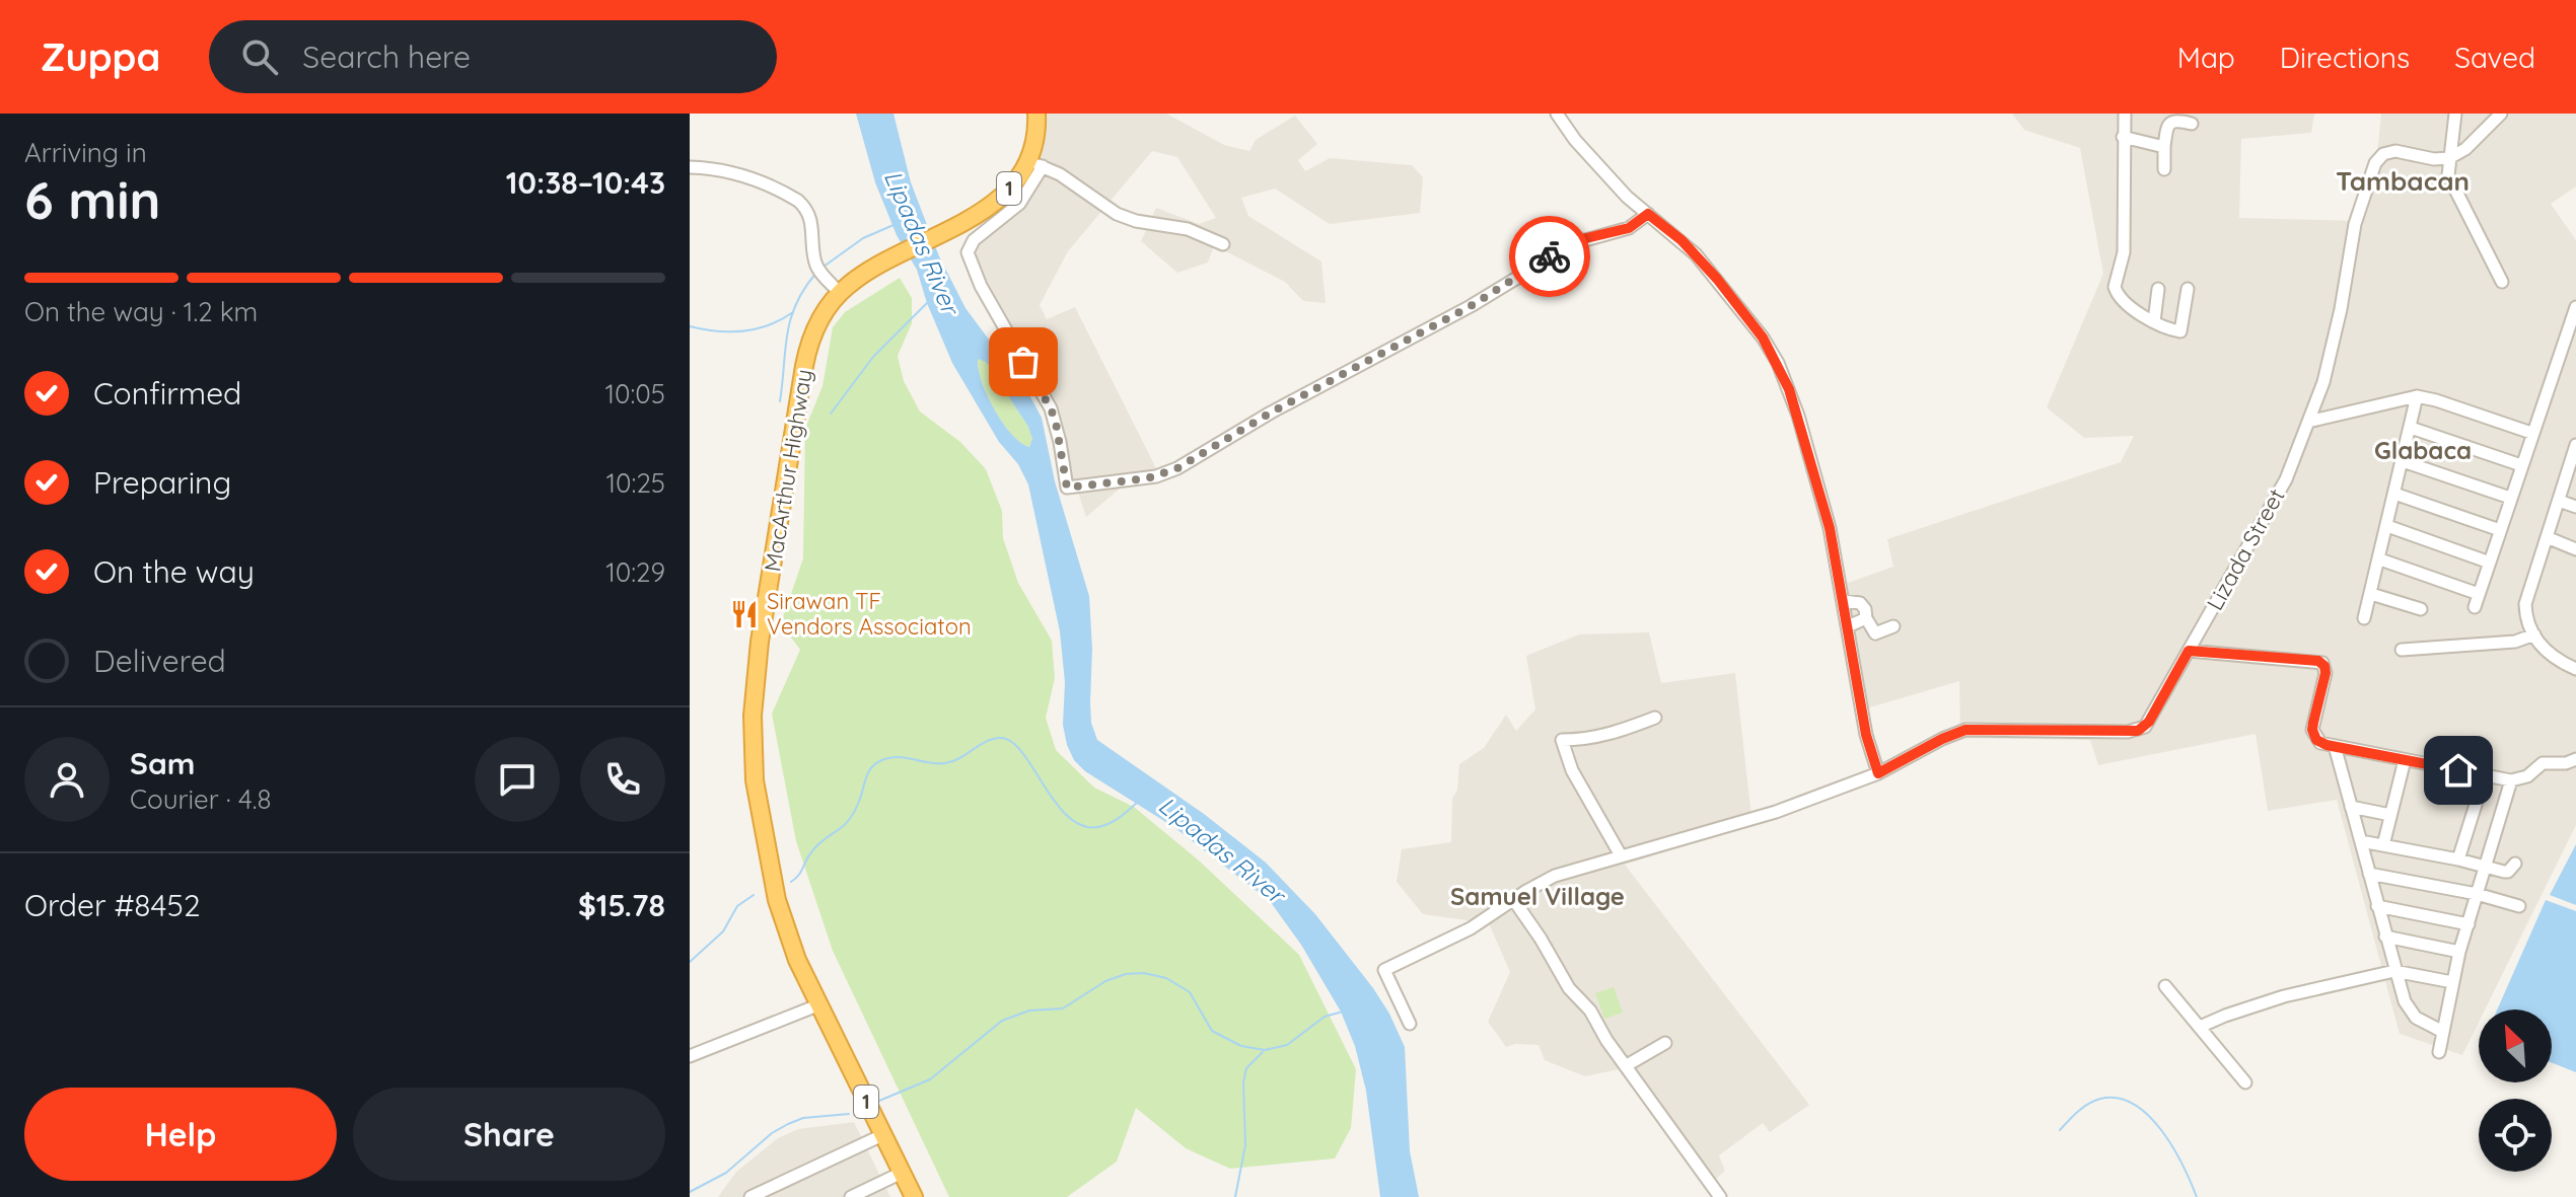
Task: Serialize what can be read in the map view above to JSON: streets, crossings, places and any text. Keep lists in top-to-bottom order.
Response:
{
  "streets": {
    "highway": ["1", "MacArthur Highway"],
    "street": ["Lizada Street"]
  },
  "districts": ["Tambacan", "Glabaca", "Samuel Village"],
  "water": ["Lipadas River"],
  "places": {
    "restaurant": ["Sirawan TF Vendors Associaton"]
  },
  "north": "top left",
  "page": {
    "header": "Zuppa",
    "search": "Search here",
    "nav": ["Map", "Directions", "Saved"],
    "heading": ["6 min", "Arriving in", "10:38–10:43"],
    "panel": [
      "Sam",
      "Courier · 4.8",
      "Order #8452",
      "$15.78"
    ],
    "bar": "On the way · 1.2 km",
    "list": [
      ["Confirmed", "10:05"],
      ["Preparing", "10:25"],
      ["On the way", "10:29"],
      "Delivered"
    ],
    "buttons": ["Help", "Share"]
  }
}
